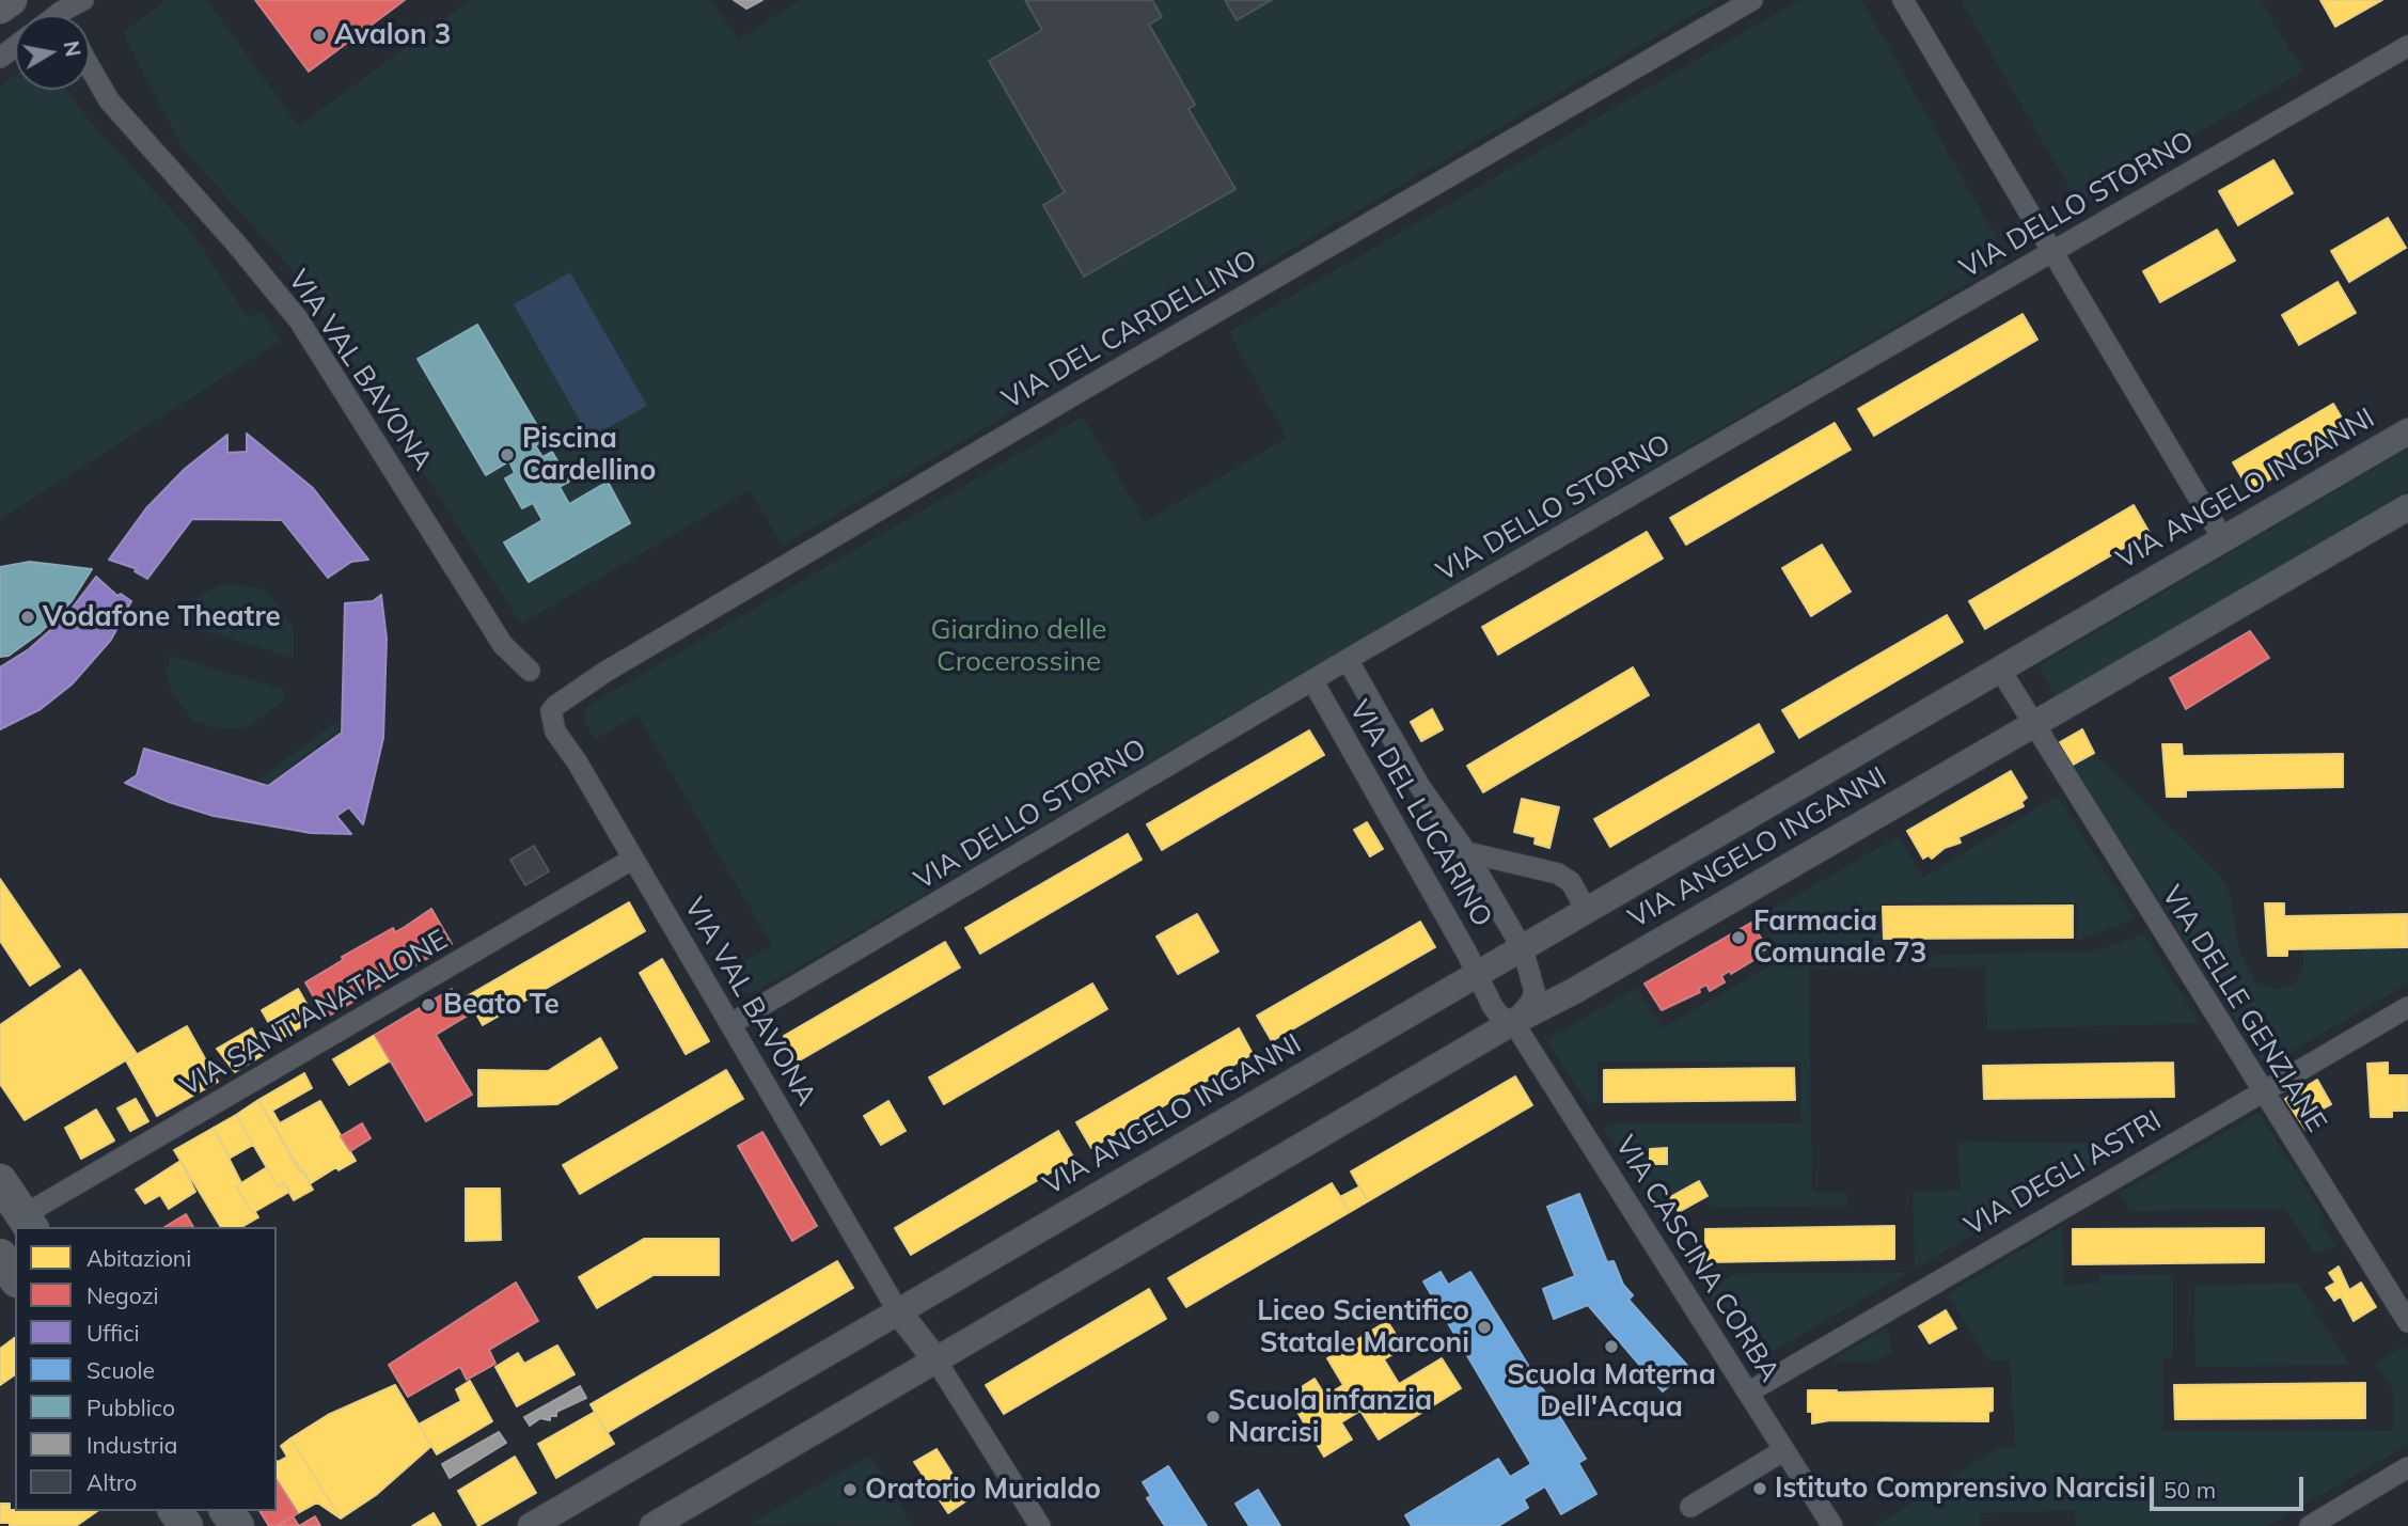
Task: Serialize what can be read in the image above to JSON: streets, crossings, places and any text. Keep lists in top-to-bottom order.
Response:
{
  "streets": {
    "street": [
      "VIA DELLO STORNO",
      "VIA DEL CARDELLINO",
      "VIA VAL BAVONA",
      "VIA ANGELO INGANNI",
      "VIA DEL LUCARINO",
      "VIA DELLE GENZIANE",
      "VIA SANT'ANATALONE",
      "VIA DEGLI ASTRI",
      "VIA CASCINA CORBA"
    ]
  },
  "crossings": [
    ["VIA DELLO STORNO", "VIA VAL BAVONA"],
    ["VIA DELLO STORNO", "VIA DEL LUCARINO"],
    ["VIA DEL CARDELLINO", "VIA VAL BAVONA"],
    ["VIA VAL BAVONA", "VIA ANGELO INGANNI"],
    ["VIA VAL BAVONA", "VIA SANT'ANATALONE"],
    ["VIA ANGELO INGANNI", "VIA DEL LUCARINO"],
    ["VIA ANGELO INGANNI", "VIA DELLE GENZIANE"],
    ["VIA ANGELO INGANNI", "VIA CASCINA CORBA"],
    ["VIA DELLE GENZIANE", "VIA DEGLI ASTRI"],
    ["VIA DEGLI ASTRI", "VIA CASCINA CORBA"]
  ],
  "parks": ["Giardino delle Crocerossine"],
  "places": [
    "Avalon 3",
    "Piscina Cardellino",
    "Vodafone Theatre",
    "Farmacia Comunale 73",
    "Beato Te",
    "Liceo Scientifico Statale Marconi",
    "Scuola Materna Dell'Acqua",
    "Scuola infanzia Narcisi",
    "Istituto Comprensivo Narcisi",
    "Oratorio Murialdo"
  ],
  "legend": [
    "Abitazioni",
    "Negozi",
    "Uffici",
    "Scuole",
    "Pubblico",
    "Industria",
    "Altro"
  ],
  "scale_bar": "50 m",
  "north": "right"
}
